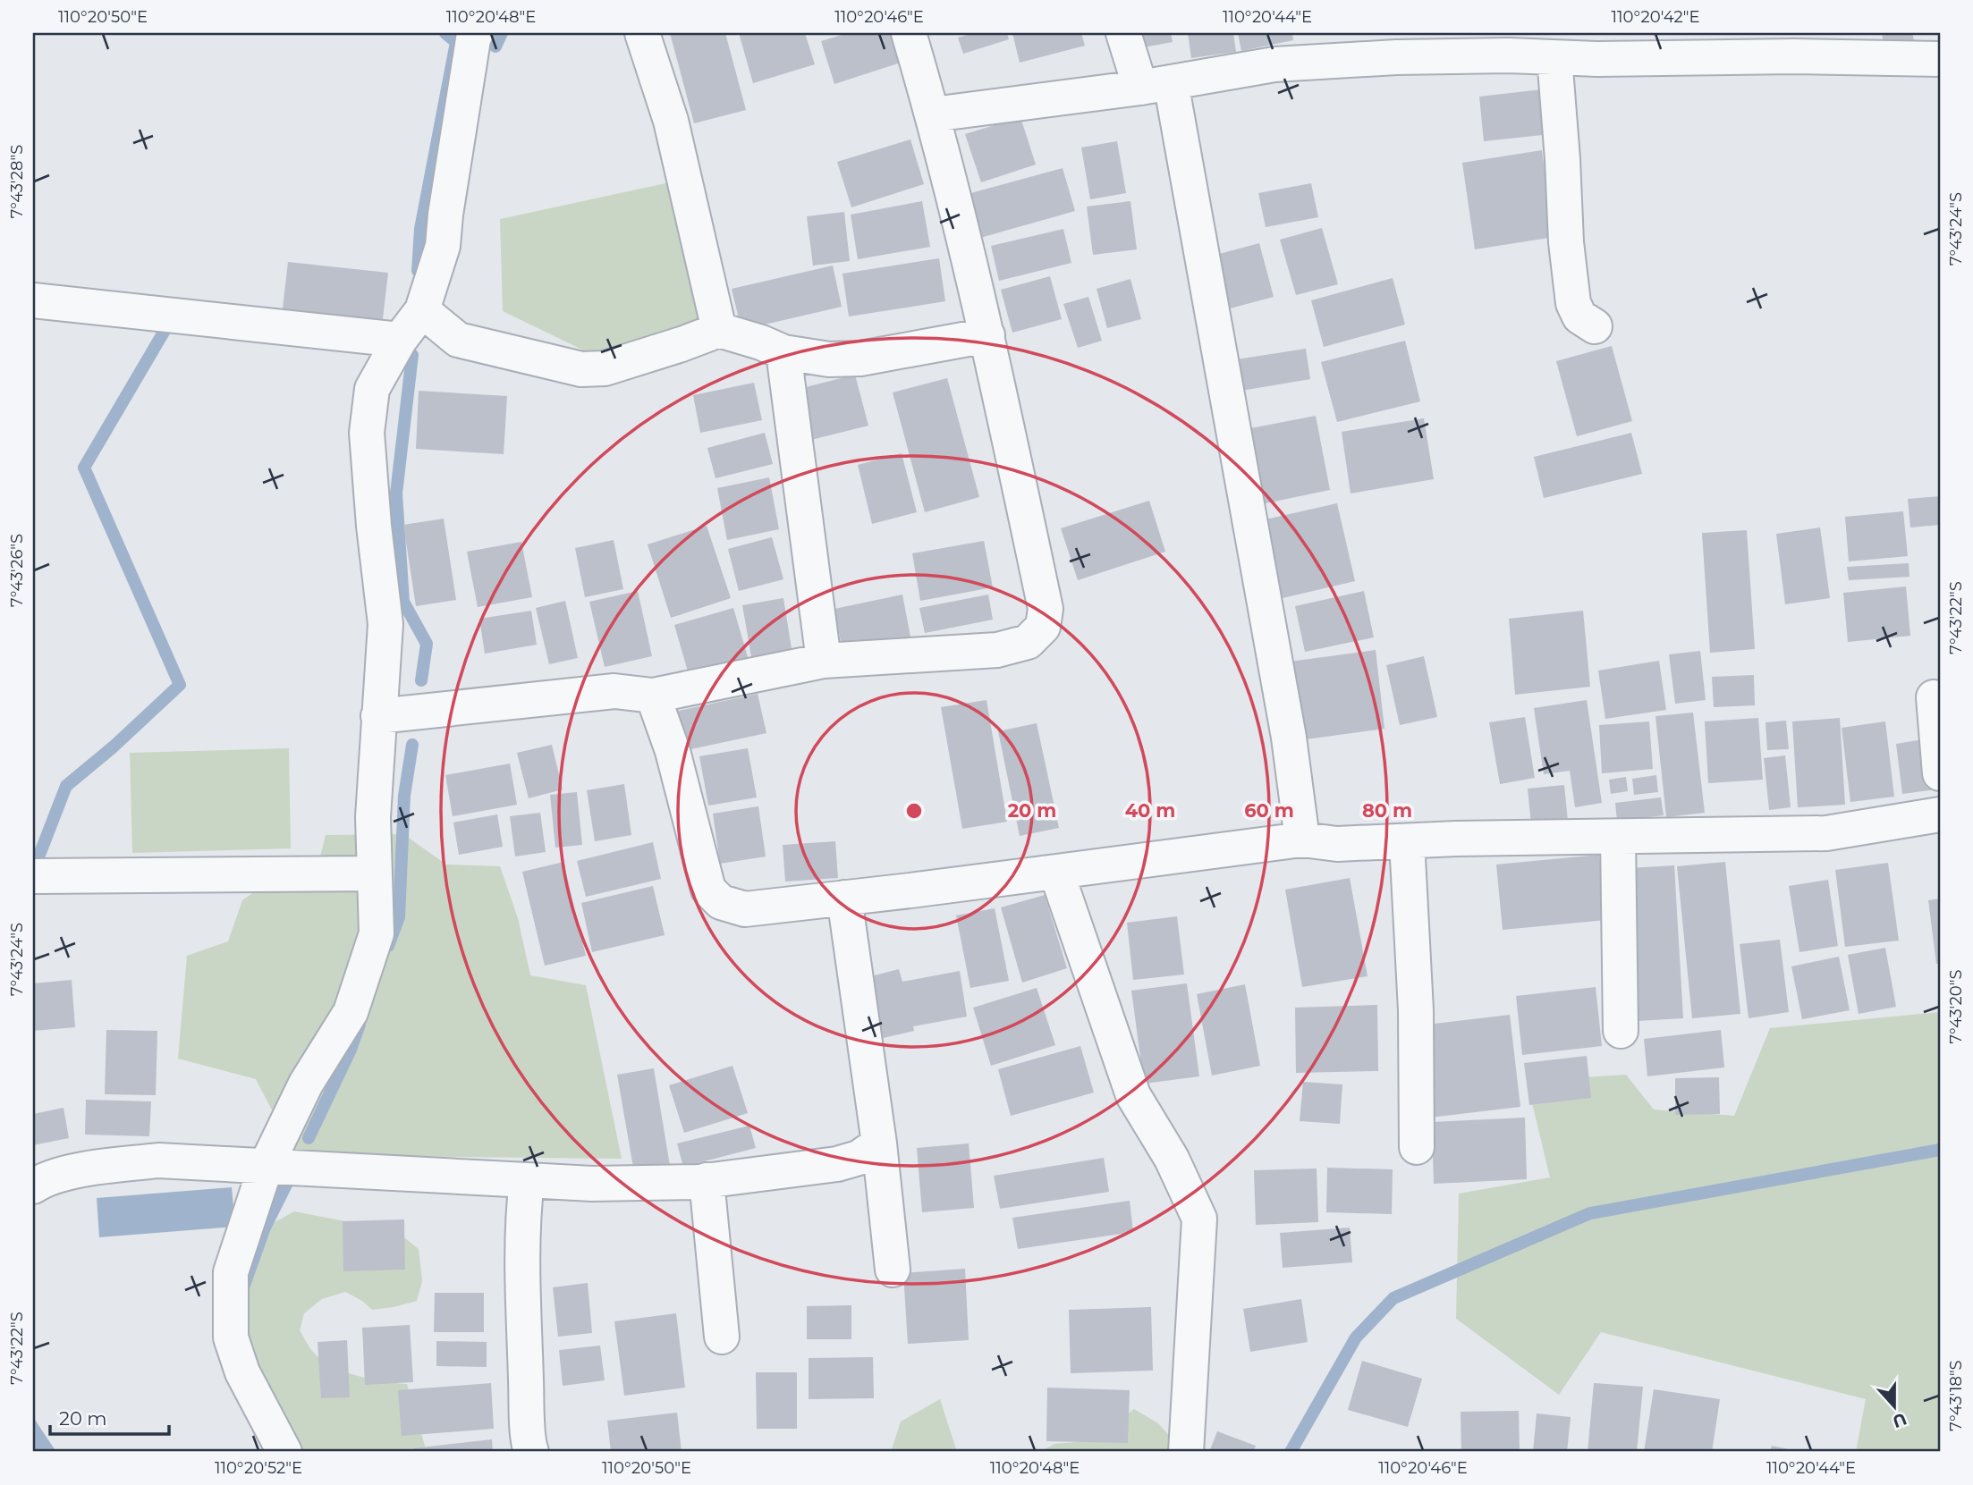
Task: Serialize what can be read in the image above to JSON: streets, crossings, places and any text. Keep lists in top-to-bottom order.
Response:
{
  "scale_bar": "20 m",
  "north": "bottom",
  "coordinates": [
    "110°20'50\"E",
    "110°20'48\"E",
    "110°20'46\"E",
    "110°20'44\"E",
    "110°20'42\"E",
    "7°43'28\"S",
    "7°43'24\"S",
    "7°43'26\"S",
    "7°43'22\"S",
    "7°43'20\"S",
    "7°43'18\"S",
    "110°20'52\"E"
  ],
  "rings": [
    "20 m",
    "40 m",
    "60 m",
    "80 m"
  ]
}
